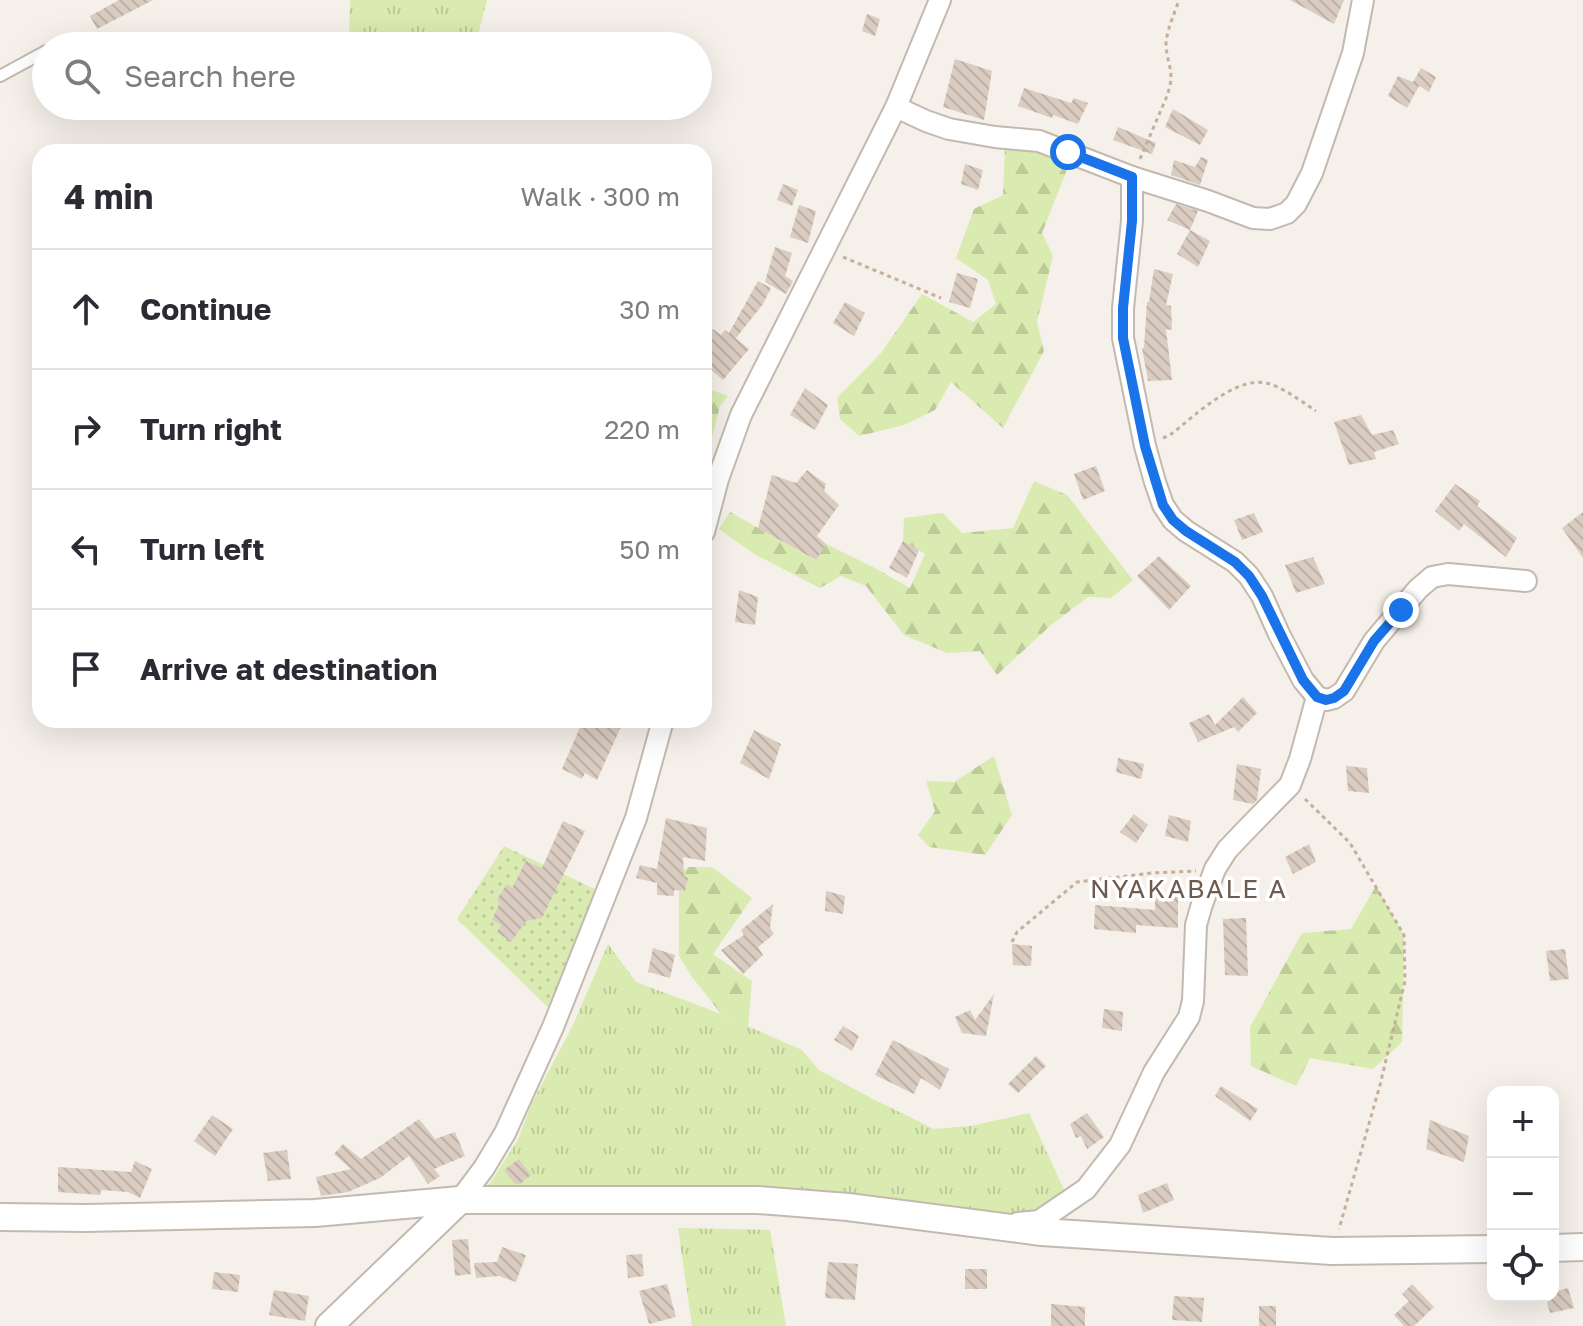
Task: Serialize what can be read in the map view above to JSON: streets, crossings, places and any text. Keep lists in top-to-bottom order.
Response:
{
  "districts": ["NYAKABALE A"],
  "page": {
    "search": "Search here",
    "heading": ["4 min", "Walk · 300 m"],
    "list": [
      ["Continue", "30 m"],
      ["Turn right", "220 m"],
      ["Turn left", "50 m"],
      "Arrive at destination"
    ],
    "map_buttons": ["+", "−"]
  }
}
